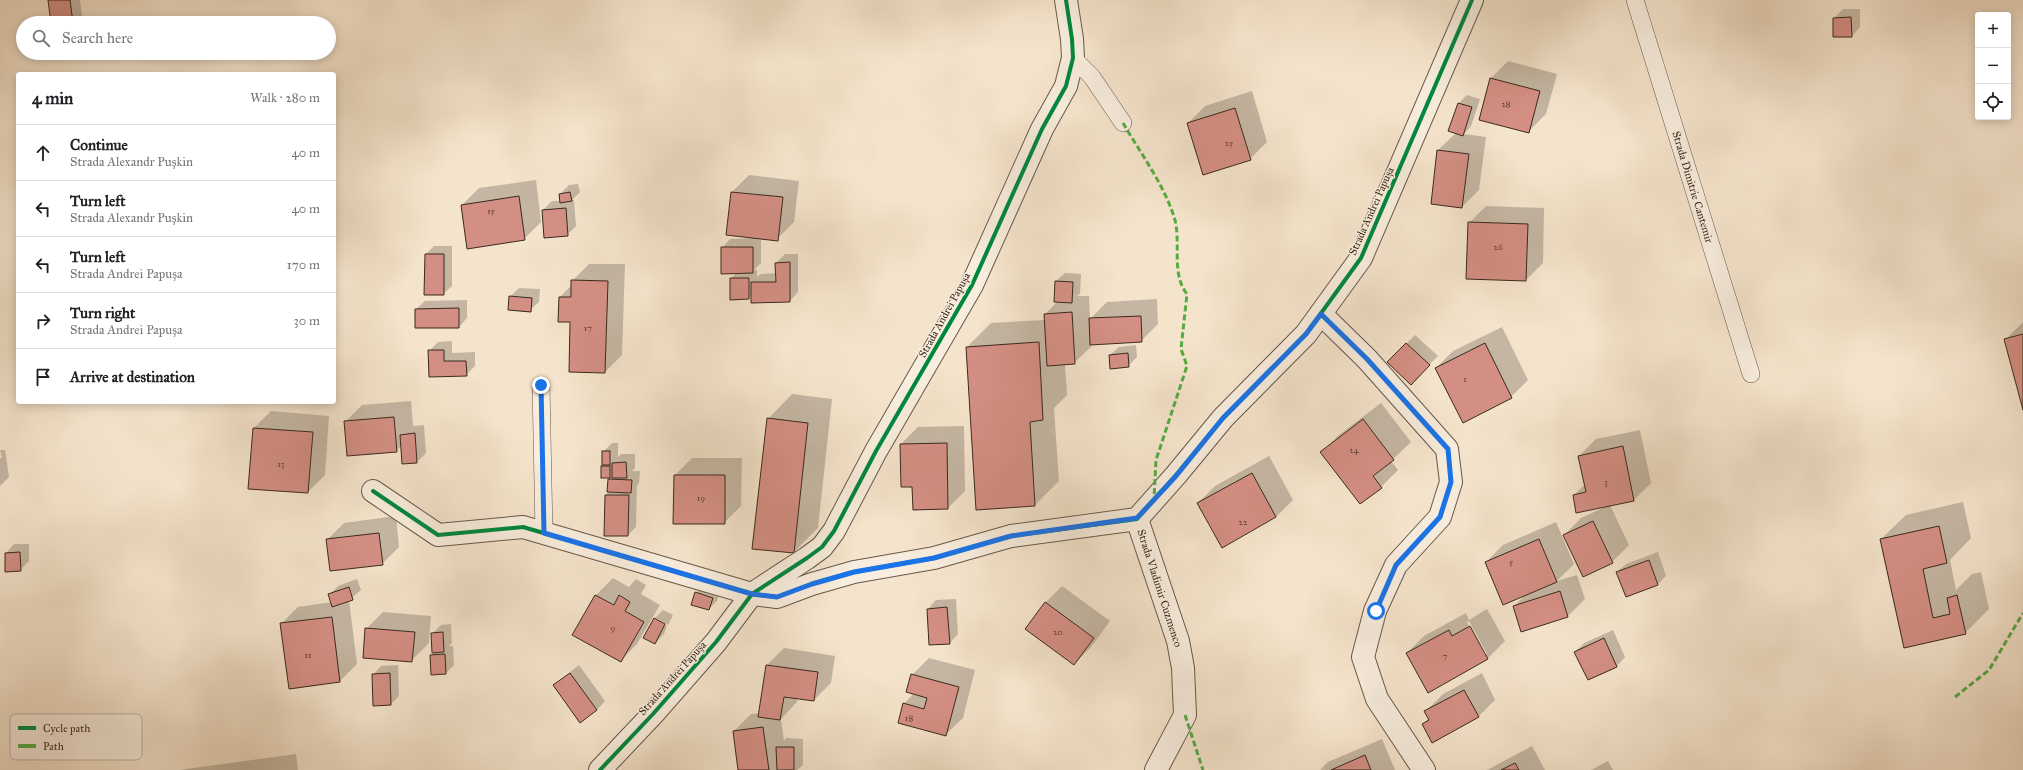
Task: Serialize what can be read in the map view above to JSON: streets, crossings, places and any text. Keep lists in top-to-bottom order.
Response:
{
  "streets": {
    "street": ["Strada Andrei Papușa", "Strada Vladimir Cuzmenco"],
    "lane": ["Strada Dimitrie Cantemir"]
  },
  "crossings": [
    ["Strada Andrei Papușa", "Strada Vladimir Cuzmenco"]
  ],
  "house_numbers": [
    "28",
    "25",
    "15",
    "26",
    "17",
    "1",
    "24",
    "13",
    "3",
    "19",
    "22",
    "5",
    "9",
    "20",
    "11",
    "7",
    "18"
  ],
  "legend": ["Cycle path", "Path"],
  "page": {
    "map_buttons": ["+", "−"],
    "search": "Search here",
    "heading": ["4 min", "Walk · 280 m"],
    "list": [
      ["Continue", "Strada Alexandr Pușkin", "40 m"],
      ["Turn left", "Strada Alexandr Pușkin", "40 m"],
      ["Turn left", "Strada Andrei Papușa", "170 m"],
      ["Turn right", "Strada Andrei Papușa", "30 m"],
      "Arrive at destination"
    ]
  }
}
